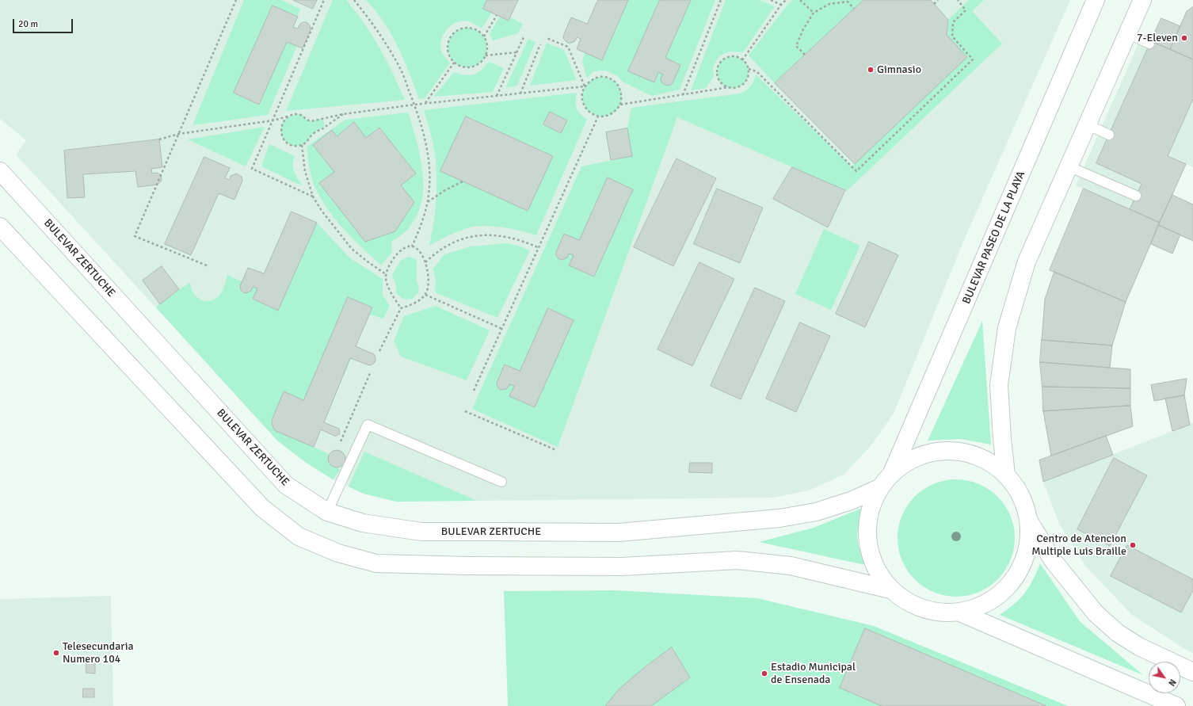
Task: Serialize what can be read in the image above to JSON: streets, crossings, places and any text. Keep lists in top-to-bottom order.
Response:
{
  "streets": {
    "main road": ["BULEVAR PASEO DE LA PLAYA", "BULEVAR ZERTUCHE"]
  },
  "crossings": [
    ["BULEVAR PASEO DE LA PLAYA", "BULEVAR ZERTUCHE"]
  ],
  "places": [
    "7-Eleven",
    "Gimnasio",
    "Centro de Atencion Multiple Luis Braille",
    "Telesecundaria Numero 104",
    "Estadio Municipal de Ensenada"
  ],
  "scale_bar": "20 m",
  "north": "bottom right"
}
